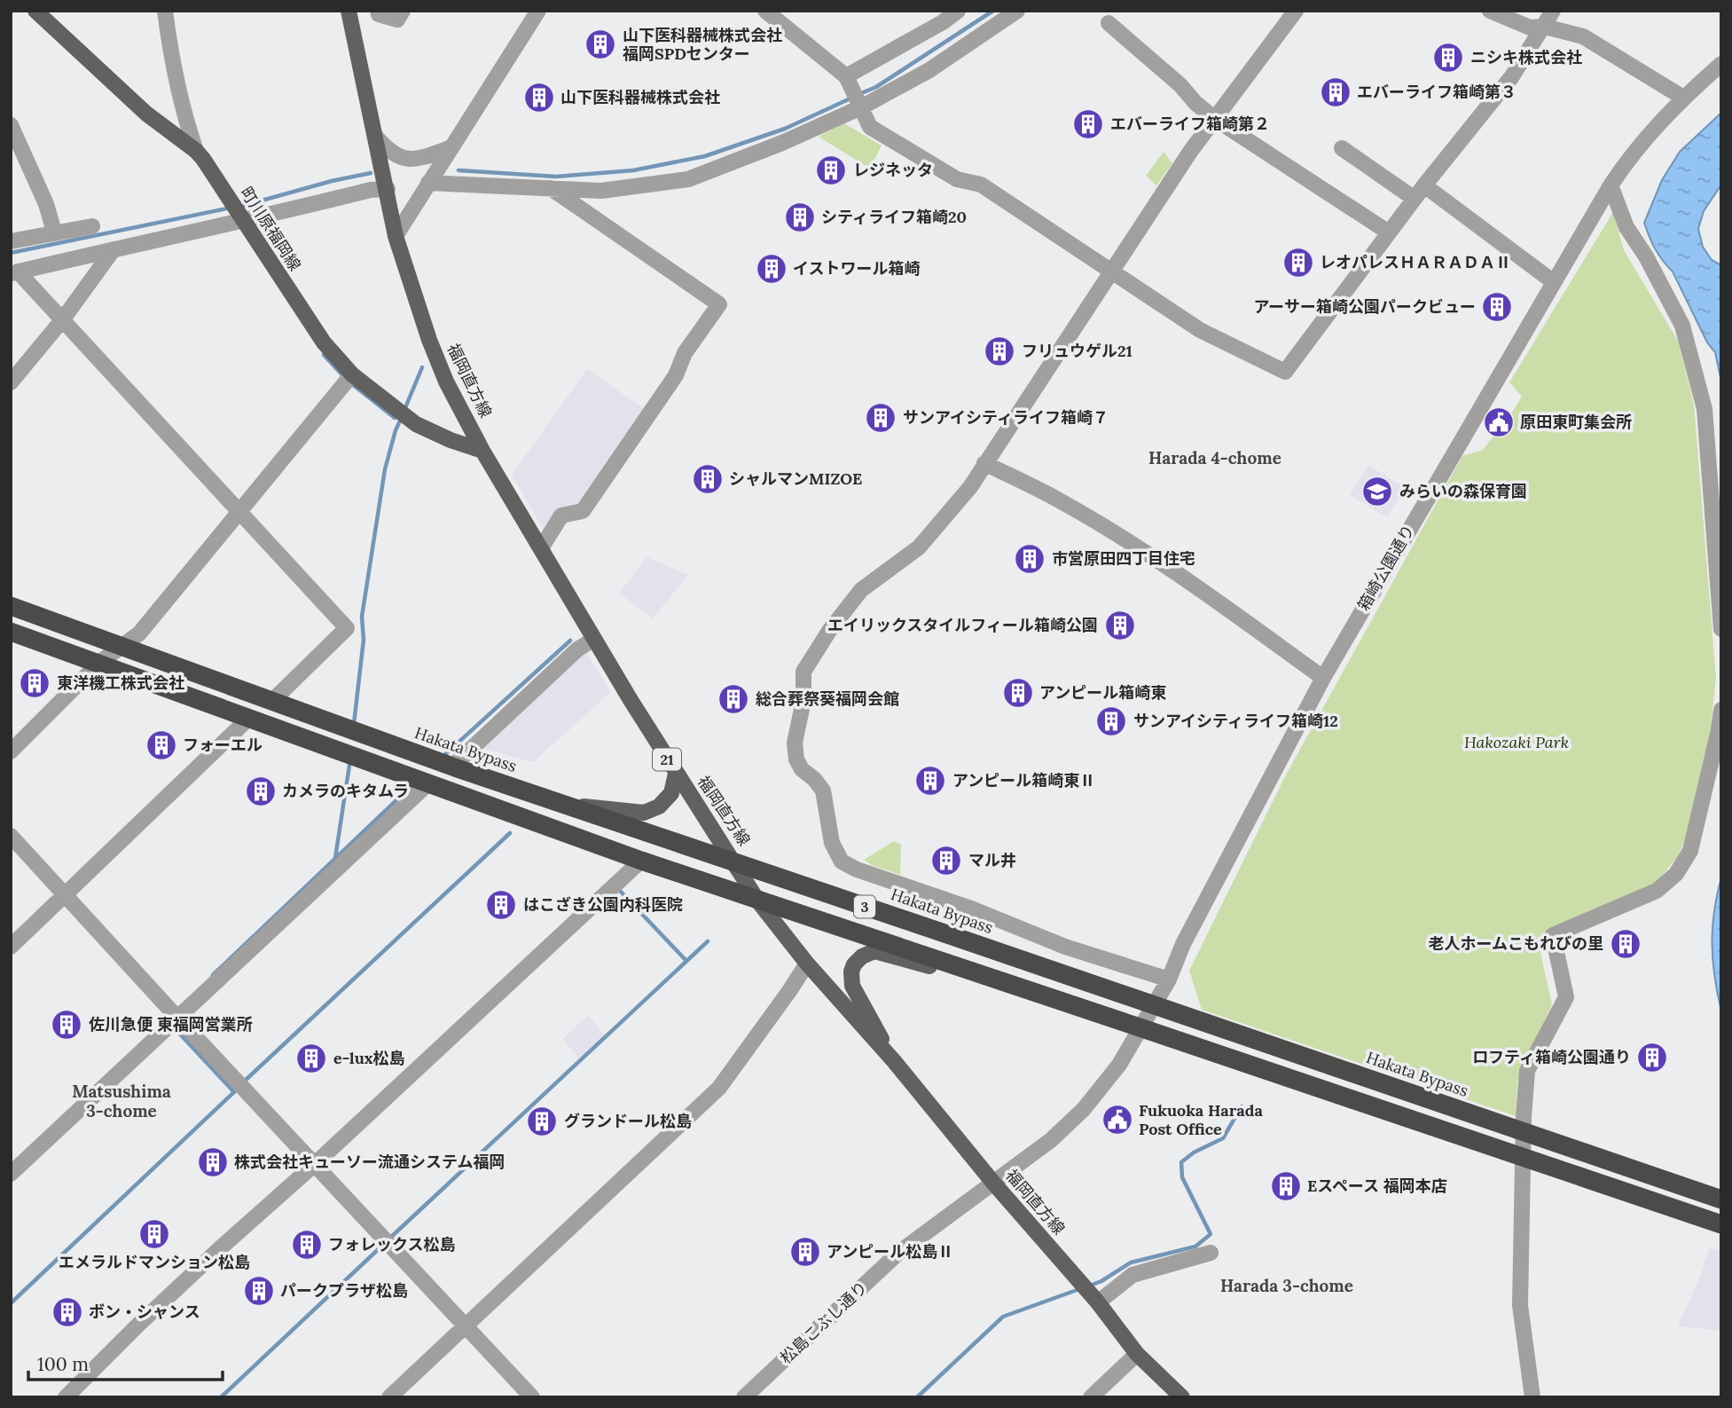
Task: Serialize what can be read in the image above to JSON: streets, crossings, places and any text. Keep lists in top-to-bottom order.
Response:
{
  "streets": {
    "highway": ["Hakata Bypass", "3"],
    "main road": ["町川原福岡線", "福岡直方線", "21"],
    "street": ["箱崎公園通り", "松島こぶし通り"]
  },
  "crossings": [
    ["町川原福岡線", "福岡直方線"],
    ["福岡直方線", "Hakata Bypass"],
    ["福岡直方線", "3"],
    ["福岡直方線", "松島こぶし通り"],
    ["箱崎公園通り", "Hakata Bypass"],
    ["箱崎公園通り", "3"],
    ["箱崎公園通り", "松島こぶし通り"],
    ["3", "松島こぶし通り"]
  ],
  "districts": ["Harada 4-chome", "Matsushima 3-chome", "Harada 3-chome"],
  "parks": ["Hakozaki Park"],
  "places": {
    "building": [
      "山下医科器械株式会社 福岡SPDセンター",
      "ニシキ株式会社",
      "エバーライフ箱崎第３",
      "山下医科器械株式会社",
      "エバーライフ箱崎第２",
      "レジネッタ",
      "シティライフ箱崎20",
      "レオパレスＨＡＲＡＤＡⅡ",
      "イストワール箱崎",
      "アーサー箱崎公園パークビュー",
      "フリュウゲル21",
      "サンアイシティライフ箱崎７",
      "シャルマンMIZOE",
      "市営原田四丁目住宅",
      "エイリックスタイルフィール箱崎公園",
      "東洋機工株式会社",
      "アンピール箱崎東",
      "総合葬祭葵福岡会館",
      "サンアイシティライフ箱崎12",
      "フォーエル",
      "アンピール箱崎東Ⅱ",
      "カメラのキタムラ",
      "マル井",
      "はこざき公園内科医院",
      "老人ホームこもれびの里",
      "佐川急便 東福岡営業所",
      "ロフティ箱崎公園通り",
      "e-lux松島",
      "グランドール松島",
      "株式会社キューソー流通システム福岡",
      "Eスペース 福岡本店",
      "エメラルドマンション松島",
      "フォレックス松島",
      "アンピール松島Ⅱ",
      "パークプラザ松島",
      "ボン・シャンス"
    ],
    "public building": ["原田東町集会所", "Fukuoka Harada Post Office"],
    "school or university": ["みらいの森保育園"]
  },
  "scale_bar": "100 m"
}
